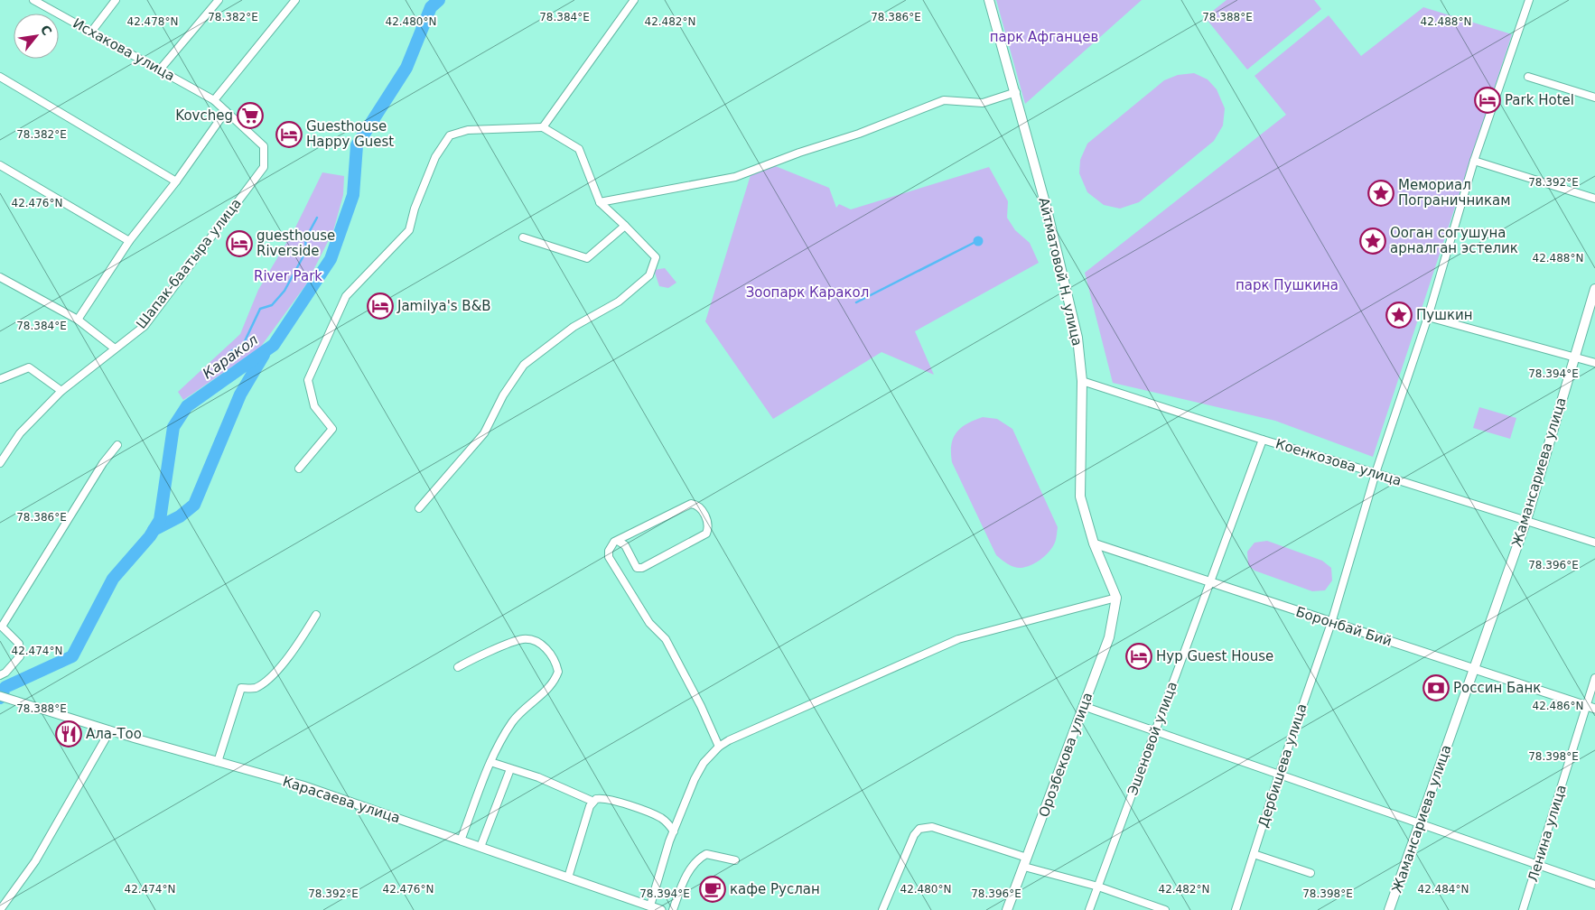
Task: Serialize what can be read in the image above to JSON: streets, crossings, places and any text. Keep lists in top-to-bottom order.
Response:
{
  "streets": {
    "main road": ["Айтматовой Н. улица", "Жамансариева улица", "Орозбекова улица"],
    "street": [
      "Исхакова улица",
      "Шапак-баатыра улица",
      "Коенкозова улица",
      "Боронбай Бий",
      "Эшеновой улица",
      "Дербишева улица",
      "Карасаева улица",
      "Ленина улица"
    ]
  },
  "crossings": [
    ["Исхакова улица", "Шапак-баатыра улица"],
    ["Айтматовой Н. улица", "Коенкозова улица"],
    ["Айтматовой Н. улица", "Боронбай Бий"],
    ["Айтматовой Н. улица", "Орозбекова улица"],
    ["Коенкозова улица", "Жамансариева улица"],
    ["Коенкозова улица", "Эшеновой улица"],
    ["Коенкозова улица", "Дербишева улица"],
    ["Жамансариева улица", "Боронбай Бий"],
    ["Боронбай Бий", "Эшеновой улица"],
    ["Боронбай Бий", "Дербишева улица"],
    ["Боронбай Бий", "Ленина улица"]
  ],
  "water": ["Каракол"],
  "parks": [
    "парк Афганцев",
    "River Park",
    "парк Пушкина",
    "Зоопарк Каракол"
  ],
  "places": {
    "hotel": [
      "Park Hotel",
      "Guesthouse Happy Guest",
      "guesthouse Riverside",
      "Jamilya's B&B",
      "Нур Guest House"
    ],
    "supermarket": ["Kovcheg"],
    "place": ["Мемориал Пограничникам", "Ооган согушуна арналган эстелик", "Пушкин"],
    "bank": ["Россин Банк"],
    "restaurant": ["Ала-Тоо"],
    "cafe": ["кафе Руслан"]
  },
  "north": "top right",
  "coordinates": [
    "78.382°E",
    "78.386°E",
    "78.388°E",
    "78.384°E",
    "42.478°N",
    "42.480°N",
    "42.482°N",
    "42.488°N",
    "78.392°E",
    "42.476°N",
    "78.394°E",
    "78.396°E",
    "42.474°N",
    "42.486°N",
    "78.398°E",
    "42.484°N"
  ]
}
